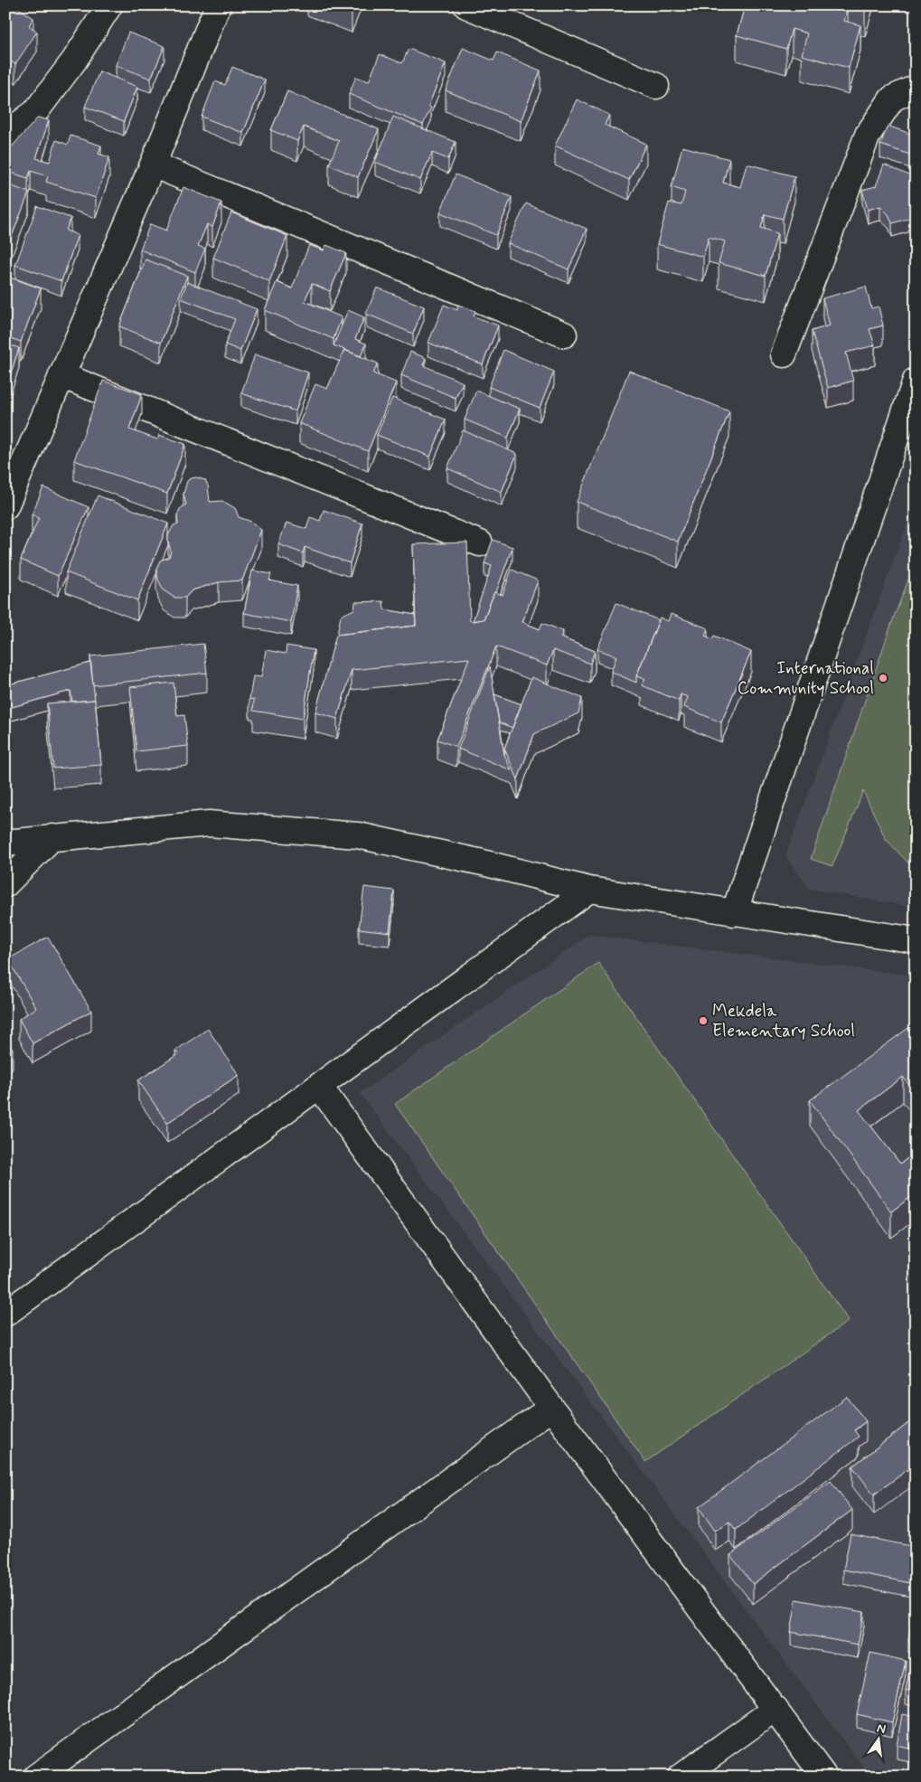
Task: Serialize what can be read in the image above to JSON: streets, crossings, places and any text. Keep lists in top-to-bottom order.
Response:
{
  "places": ["International Community School", "Mekdela Elementary School"],
  "north": "top"
}
